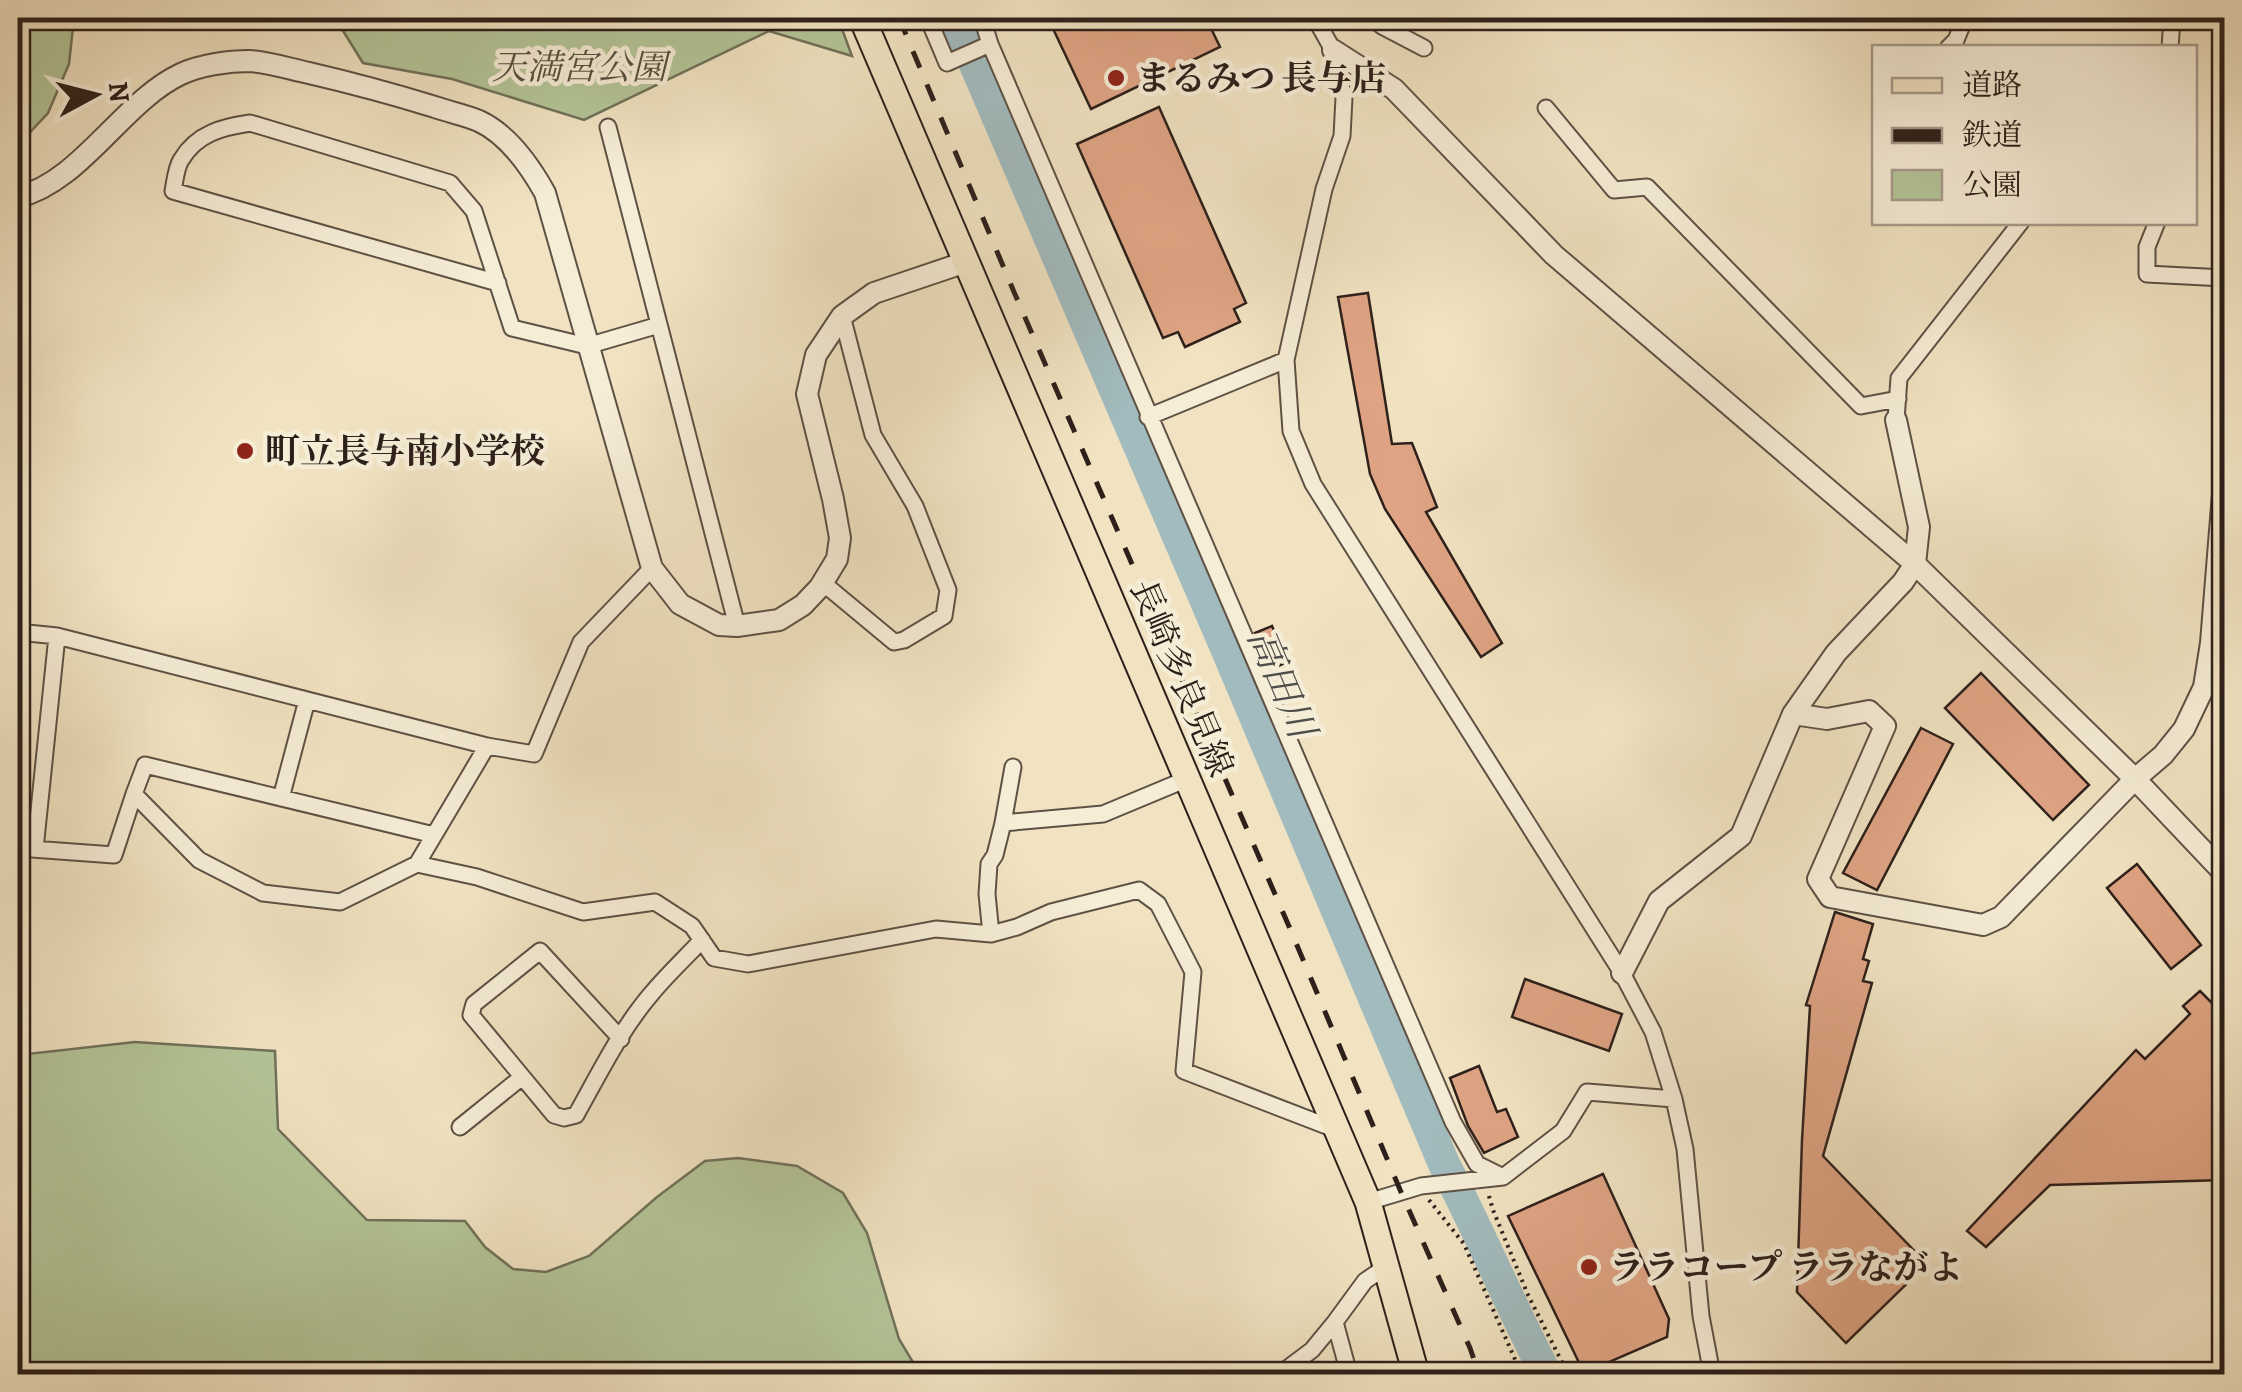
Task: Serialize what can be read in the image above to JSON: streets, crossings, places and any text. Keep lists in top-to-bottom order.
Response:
{
  "streets": {
    "main road": ["長崎多良見線"]
  },
  "water": ["高田川"],
  "parks": ["天満宮公園"],
  "places": ["まるみつ 長与店", "町立長与南小学校", "ララコープ ララながよ"],
  "legend": ["道路", "鉄道", "公園"],
  "north": "right"
}
